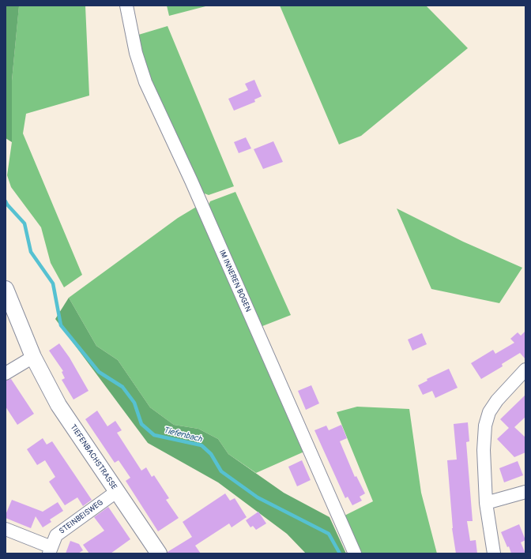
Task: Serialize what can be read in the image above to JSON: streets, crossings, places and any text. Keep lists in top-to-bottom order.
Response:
{
  "streets": {
    "street": ["IM INNEREN BOGEN", "TIEFENBACHSTRASSE", "STEINBEISWEG"]
  },
  "crossings": [
    ["TIEFENBACHSTRASSE", "STEINBEISWEG"]
  ],
  "water": ["Tiefenbach"]
}
